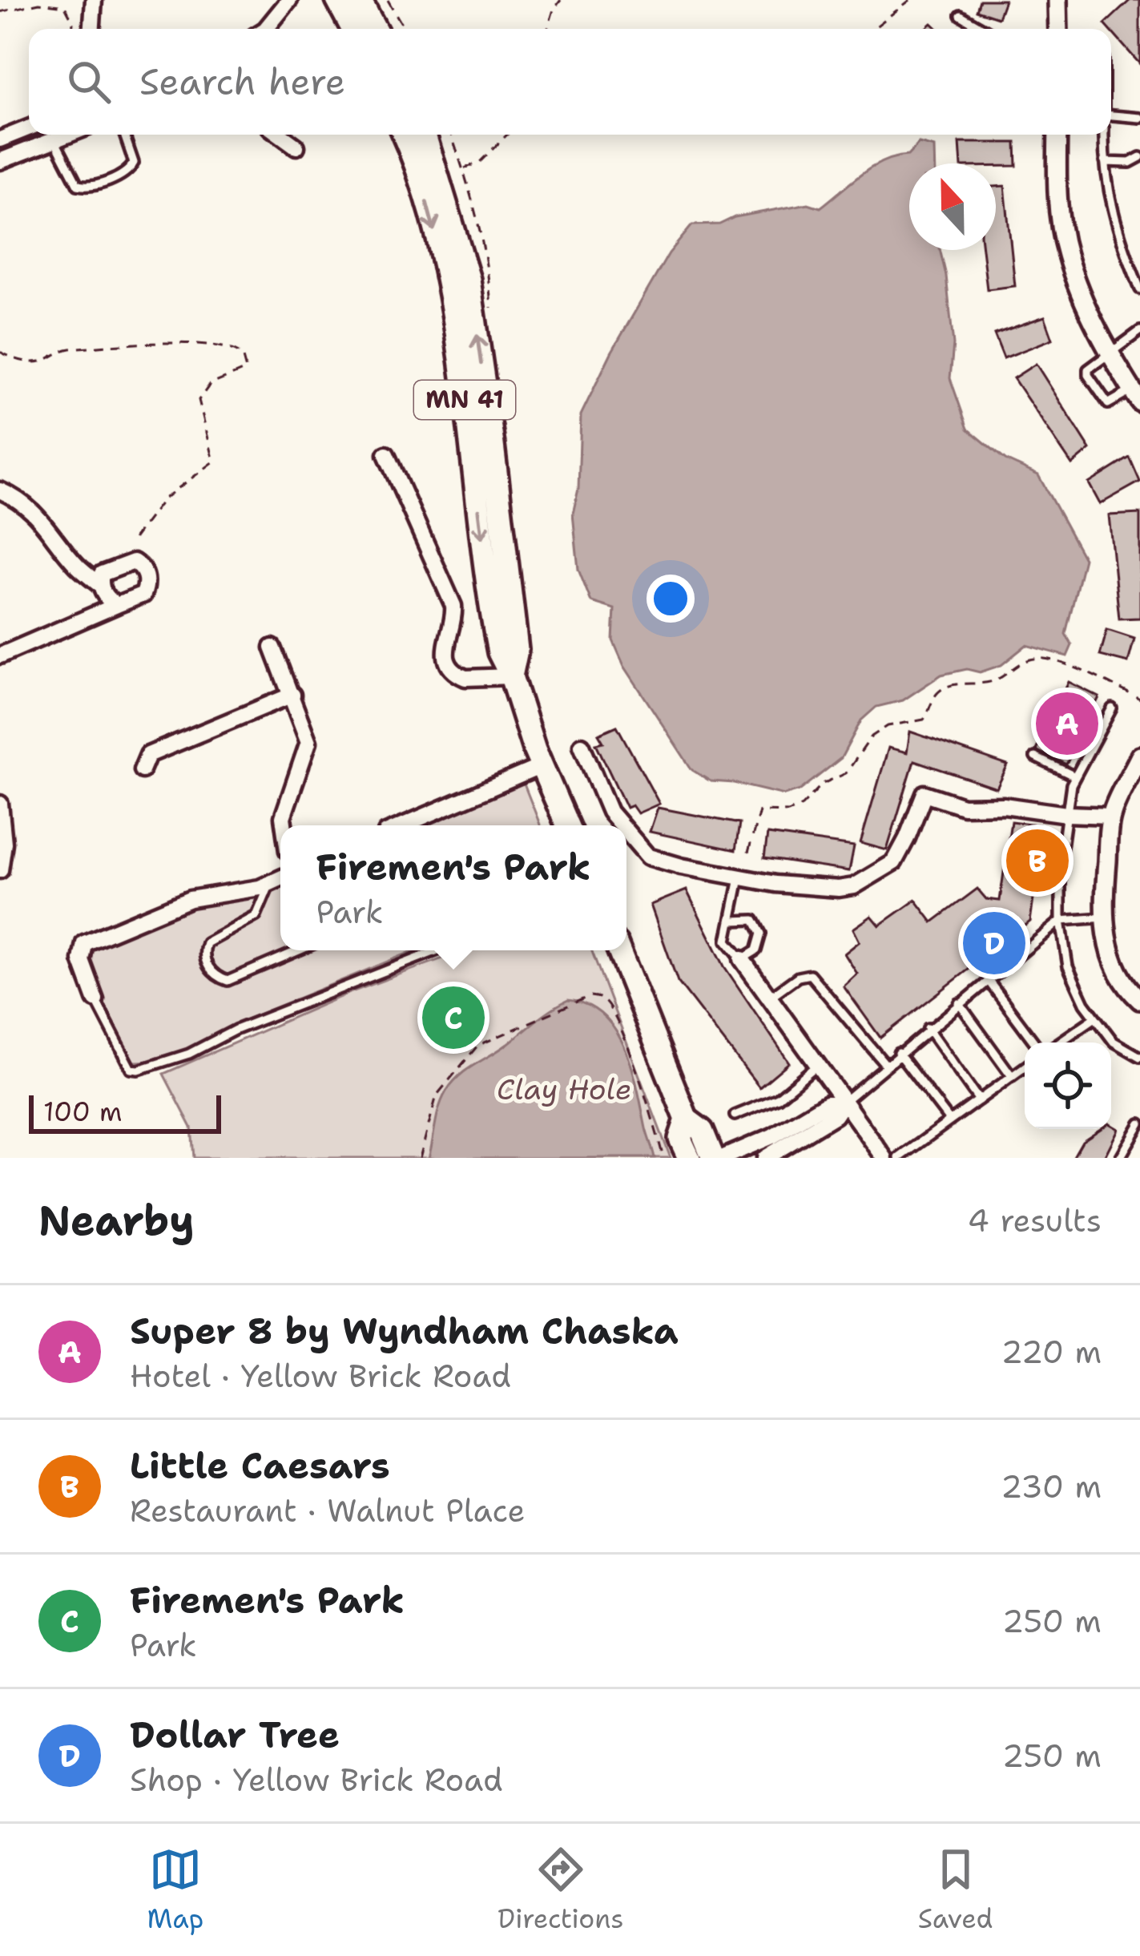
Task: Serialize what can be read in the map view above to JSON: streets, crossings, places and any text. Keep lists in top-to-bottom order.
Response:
{
  "streets": {
    "main road": ["MN 41"]
  },
  "water": ["Clay Hole"],
  "scale_bar": "100 m",
  "north": "top",
  "page": {
    "search": "Search here",
    "pins": [
      "A",
      "B",
      "D",
      "C"
    ],
    "popup": ["Firemen's Park", "Park"],
    "scale": "100 m",
    "heading": ["Nearby", "4 results"],
    "list": [
      {
        "mark": "A",
        "name": "Super 8 by Wyndham Chaska",
        "note": "Hotel · Yellow Brick Road",
        "value": "220 m"
      },
      {
        "mark": "B",
        "name": "Little Caesars",
        "note": "Restaurant · Walnut Place",
        "value": "230 m"
      },
      {
        "mark": "C",
        "name": "Firemen's Park",
        "note": "Park",
        "value": "250 m"
      },
      {
        "mark": "D",
        "name": "Dollar Tree",
        "note": "Shop · Yellow Brick Road",
        "value": "250 m"
      }
    ],
    "nav": ["Map", "Directions", "Saved"]
  }
}
